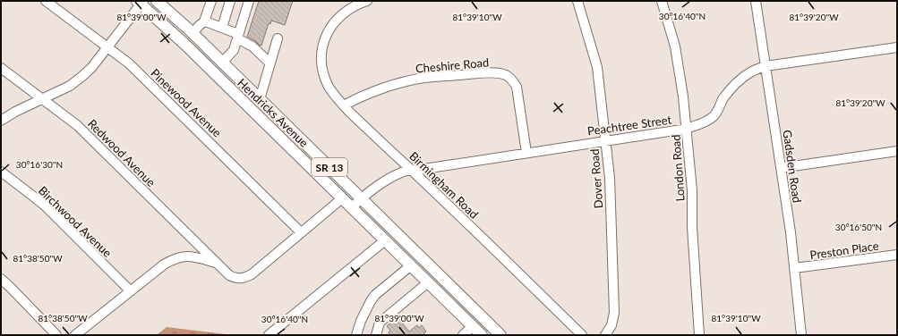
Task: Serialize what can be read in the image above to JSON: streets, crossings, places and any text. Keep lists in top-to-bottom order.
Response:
{
  "streets": {
    "main road": ["Hendricks Avenue", "SR 13"],
    "street": [
      "Cheshire Road",
      "Pinewood Avenue",
      "Peachtree Street",
      "Redwood Avenue",
      "Gadsden Road",
      "London Road",
      "Dover Road",
      "Birmingham Road",
      "Birchwood Avenue",
      "Preston Place"
    ]
  },
  "crossings": [
    ["Cheshire Road", "Peachtree Street"],
    ["Cheshire Road", "Birmingham Road"],
    ["Pinewood Avenue", "Redwood Avenue"],
    ["Hendricks Avenue", "Peachtree Street"],
    ["Hendricks Avenue", "Redwood Avenue"],
    ["Peachtree Street", "Gadsden Road"],
    ["Peachtree Street", "London Road"],
    ["Peachtree Street", "Dover Road"],
    ["Peachtree Street", "Birmingham Road"],
    ["Gadsden Road", "Preston Place"]
  ],
  "coordinates": [
    "30°16'40\"N",
    "81°39'00\"W",
    "81°39'10\"W",
    "81°39'20\"W",
    "30°16'30\"N",
    "30°16'50\"N",
    "81°38'50\"W"
  ]
}
